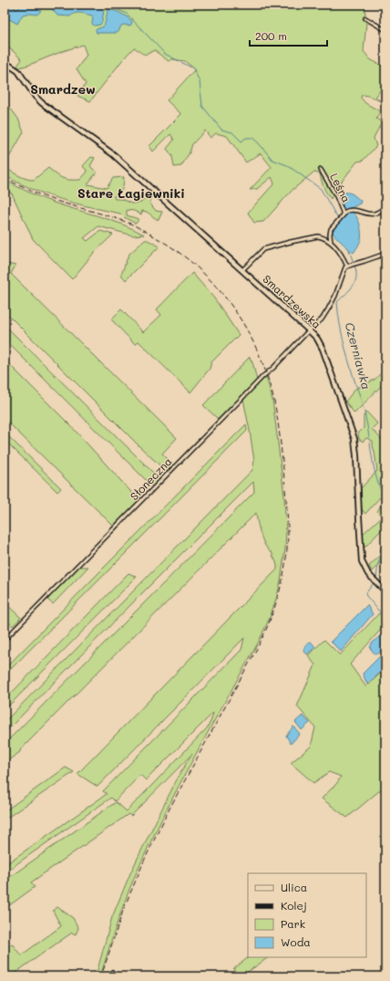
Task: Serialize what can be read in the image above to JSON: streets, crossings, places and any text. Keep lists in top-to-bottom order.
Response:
{
  "streets": {
    "street": ["Leśna", "Smardzewska", "Słoneczna"]
  },
  "crossings": [
    ["Smardzewska", "Słoneczna"]
  ],
  "districts": ["Smardzew", "Stare Łagiewniki"],
  "water": ["Czerniawka"],
  "legend": [
    "Ulica",
    "Kolej",
    "Park",
    "Woda"
  ],
  "scale_bar": "200 m"
}
